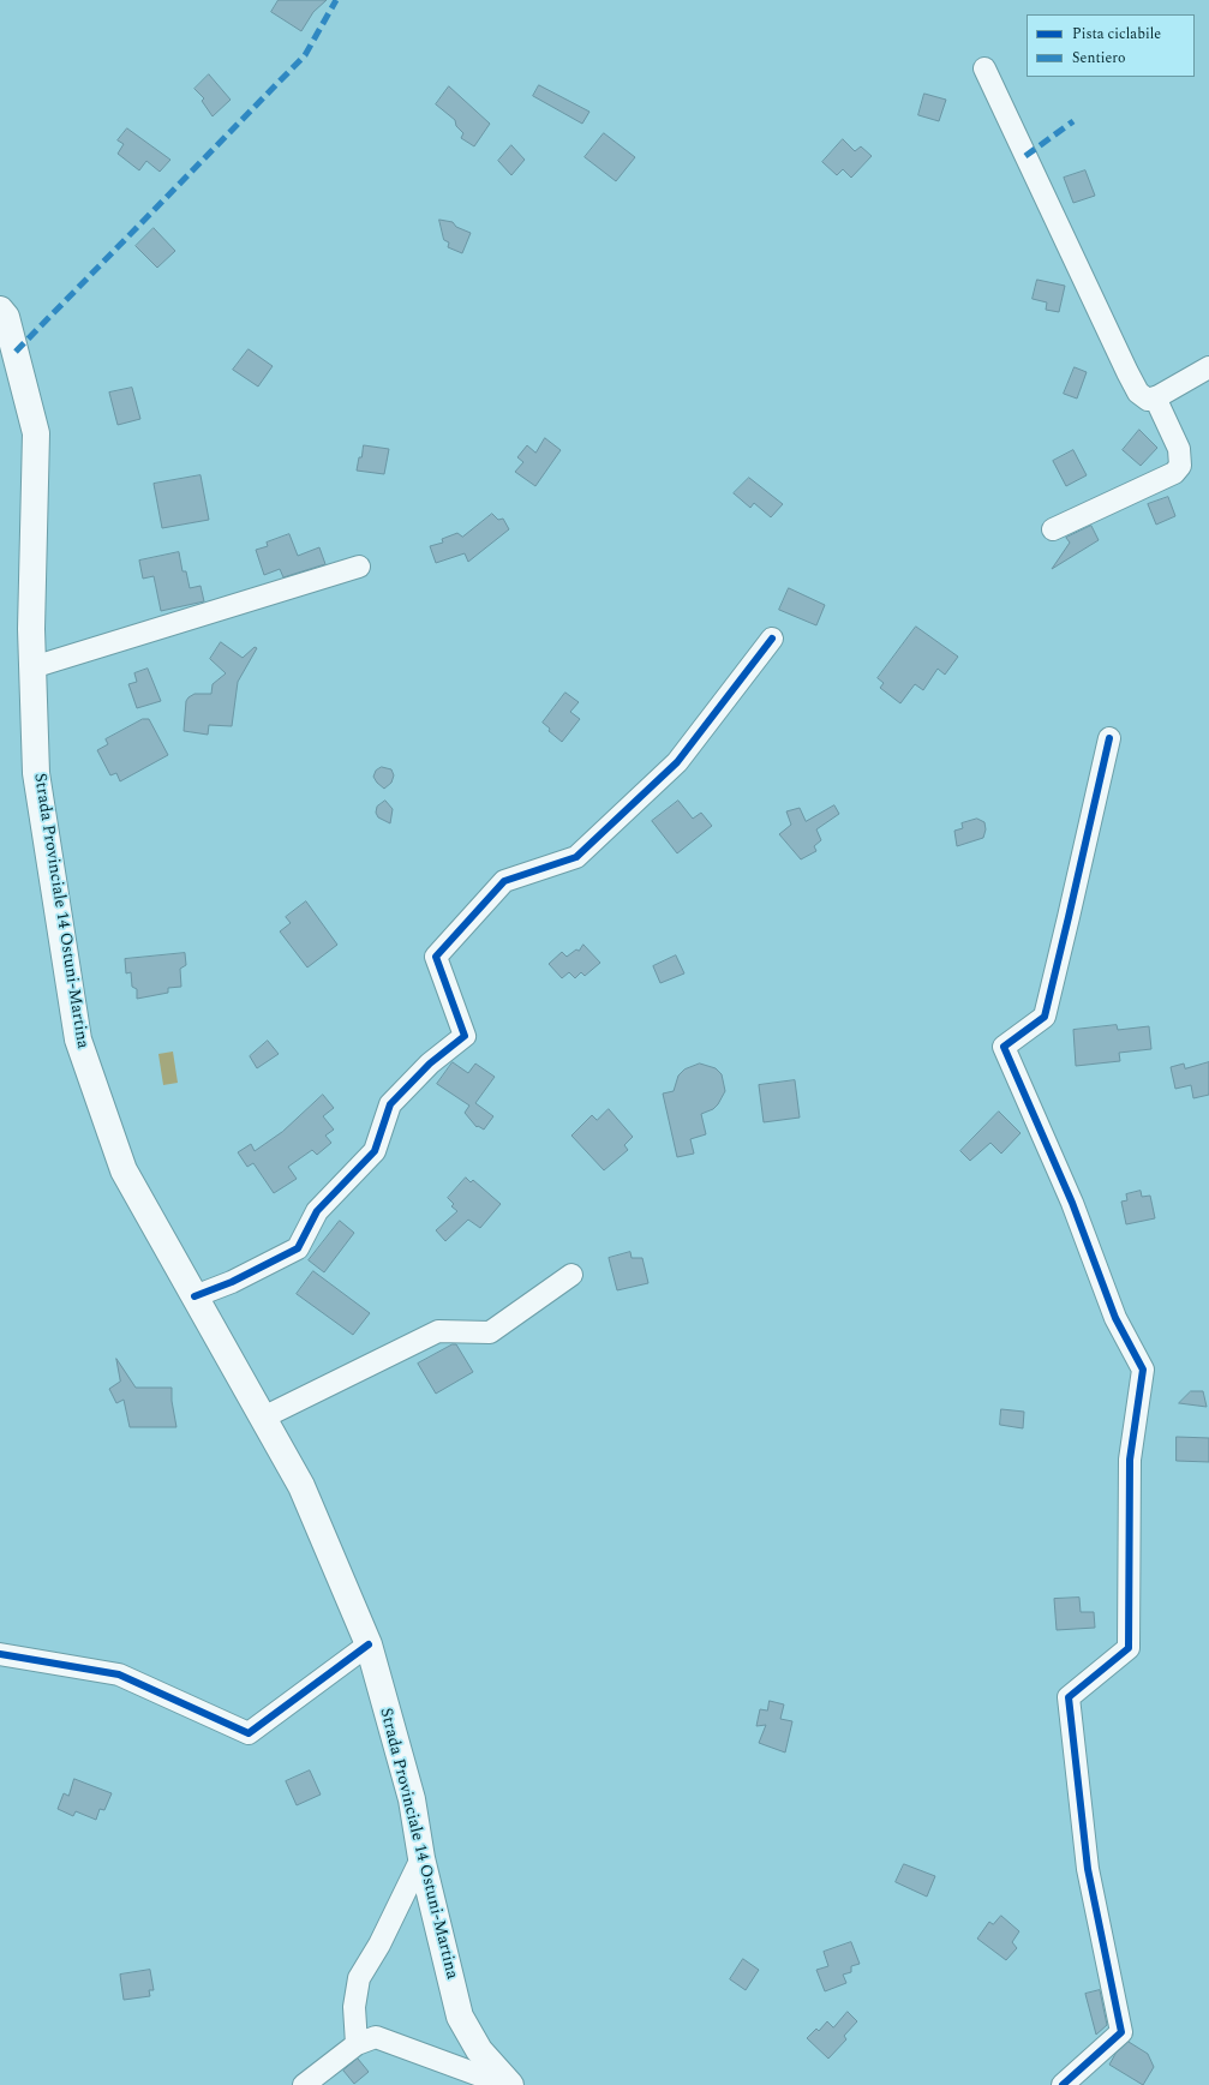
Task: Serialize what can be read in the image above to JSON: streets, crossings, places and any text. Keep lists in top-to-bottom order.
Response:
{
  "streets": {
    "main road": ["Strada Provinciale 14 Ostuni-Martina"]
  },
  "legend": ["Pista ciclabile", "Sentiero"]
}
